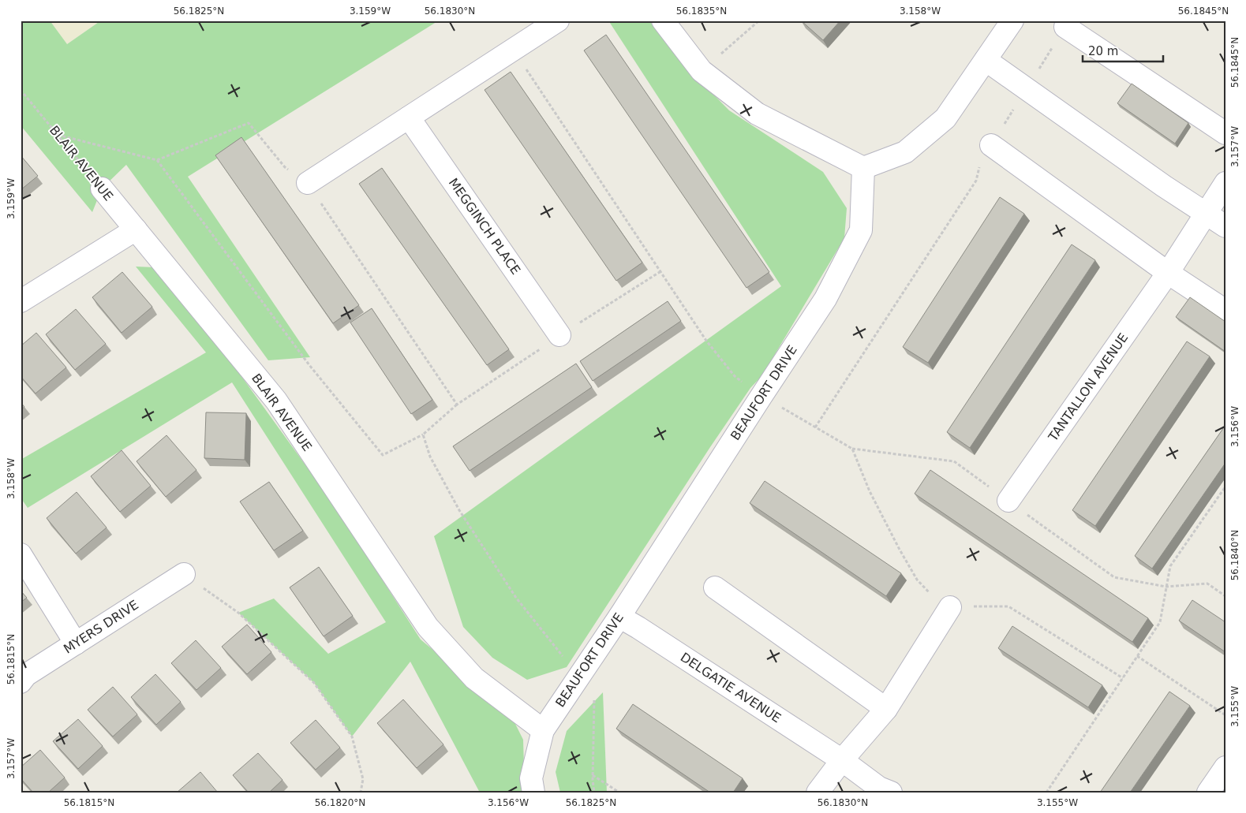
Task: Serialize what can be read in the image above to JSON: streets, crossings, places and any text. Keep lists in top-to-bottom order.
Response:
{
  "streets": {
    "street": [
      "BLAIR AVENUE",
      "MEGGINCH PLACE",
      "TANTALLON AVENUE",
      "BEAUFORT DRIVE",
      "MYERS DRIVE",
      "DELGATIE AVENUE"
    ]
  },
  "crossings": [
    ["BLAIR AVENUE", "BEAUFORT DRIVE"],
    ["BEAUFORT DRIVE", "DELGATIE AVENUE"]
  ],
  "scale_bar": "20 m",
  "coordinates": [
    "56.1825°N",
    "3.159°W",
    "56.1830°N",
    "56.1835°N",
    "3.158°W",
    "56.1845°N",
    "3.157°W",
    "3.156°W",
    "56.1840°N",
    "56.1815°N",
    "3.155°W",
    "56.1820°N"
  ]
}
